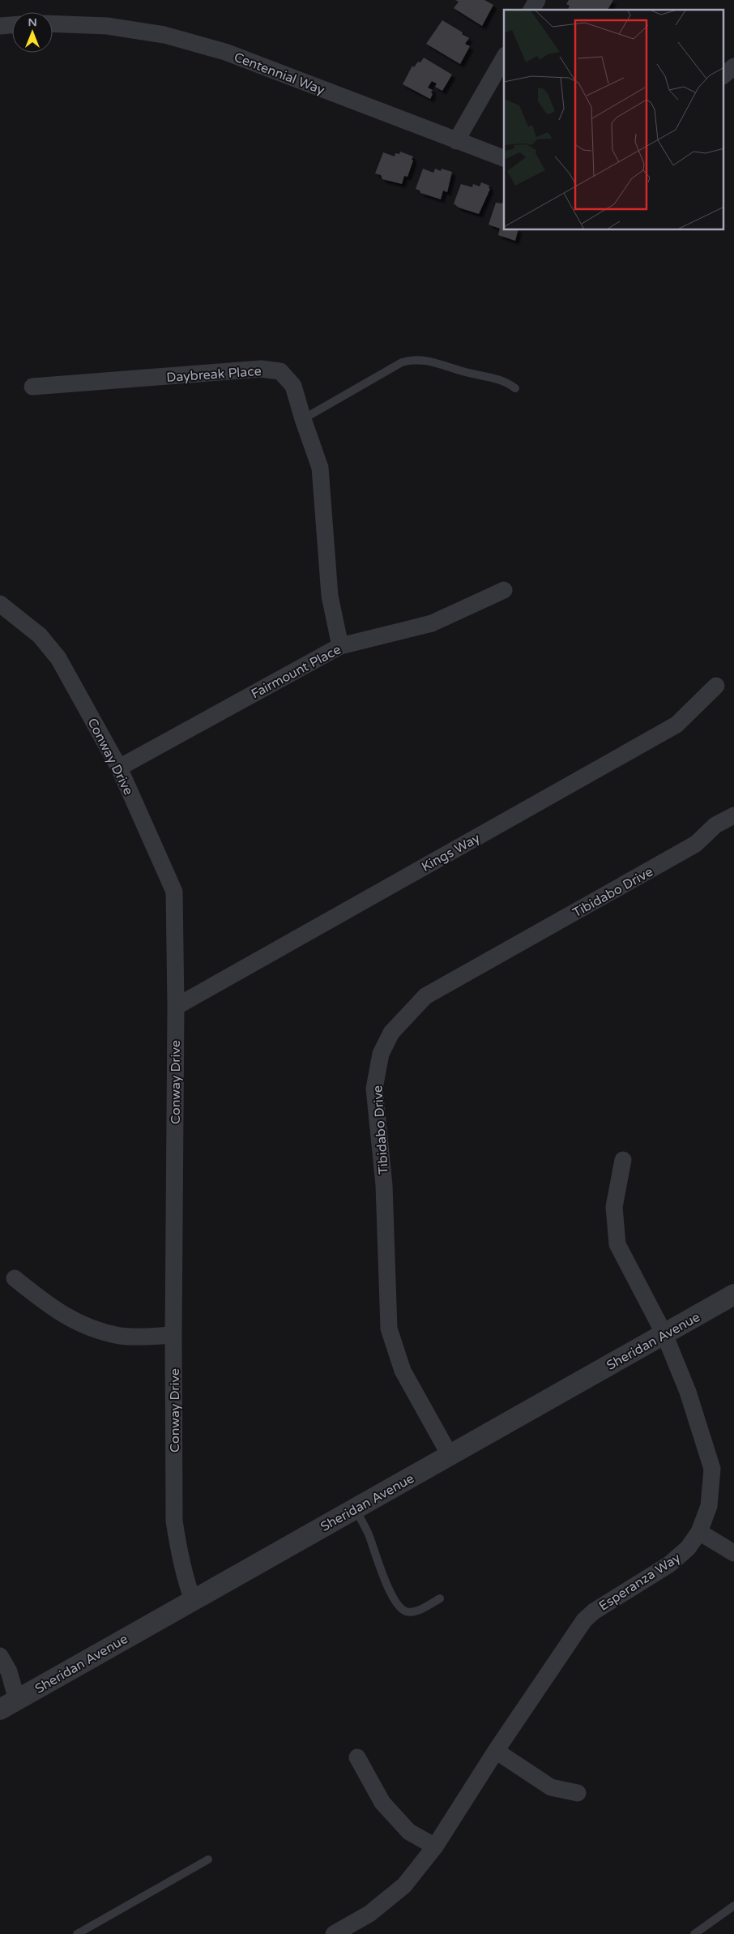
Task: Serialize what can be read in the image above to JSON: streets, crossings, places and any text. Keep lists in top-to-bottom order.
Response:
{
  "streets": {
    "street": [
      "Centennial Way",
      "Daybreak Place",
      "Fairmount Place",
      "Conway Drive",
      "Kings Way",
      "Tibidabo Drive",
      "Sheridan Avenue",
      "Esperanza Way"
    ]
  },
  "crossings": [
    ["Daybreak Place", "Fairmount Place"],
    ["Fairmount Place", "Conway Drive"],
    ["Conway Drive", "Kings Way"],
    ["Conway Drive", "Sheridan Avenue"],
    ["Tibidabo Drive", "Sheridan Avenue"],
    ["Sheridan Avenue", "Esperanza Way"]
  ],
  "north": "top"
}
